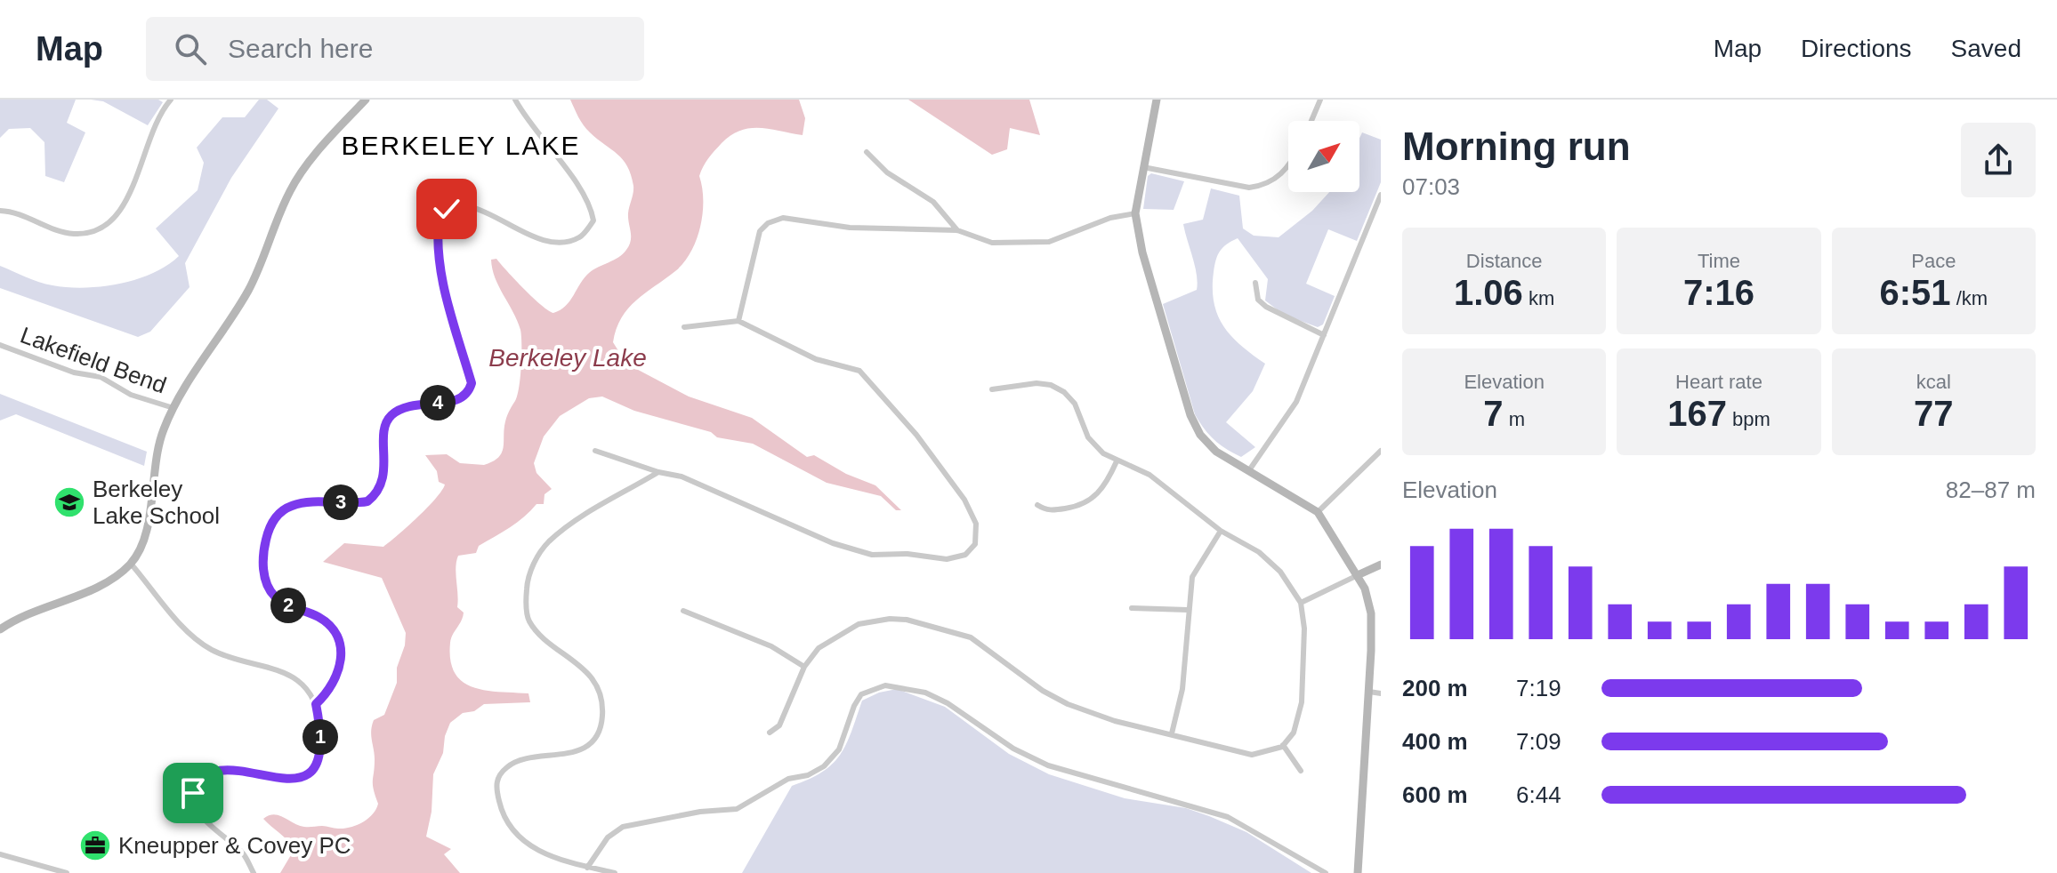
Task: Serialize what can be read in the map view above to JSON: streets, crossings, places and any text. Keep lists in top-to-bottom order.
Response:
{
  "streets": {
    "street": ["Lakefield Bend"]
  },
  "districts": ["BERKELEY LAKE"],
  "water": ["Berkeley Lake"],
  "places": {
    "school or university": ["Berkeley Lake School"],
    "office": ["Kneupper & Covey PC"]
  },
  "north": "top right",
  "page": {
    "header": "Map",
    "search": "Search here",
    "nav": ["Map", "Directions", "Saved"],
    "heading": ["Morning run", "07:03"],
    "stats": [
      ["Distance", "1.06 km"],
      ["Time", "7:16"],
      ["Pace", "6:51 /km"],
      ["Elevation", "7 m"],
      ["Heart rate", "167 bpm"],
      ["kcal", "77"]
    ],
    "pins": [
      "4",
      "3",
      "2",
      "1"
    ],
    "chart": ["Elevation", "82–87 m"],
    "list": [
      {
        "name": "200 m",
        "note": "7:19"
      },
      {
        "name": "400 m",
        "note": "7:09"
      },
      {
        "name": "600 m",
        "note": "6:44"
      }
    ]
  }
}
